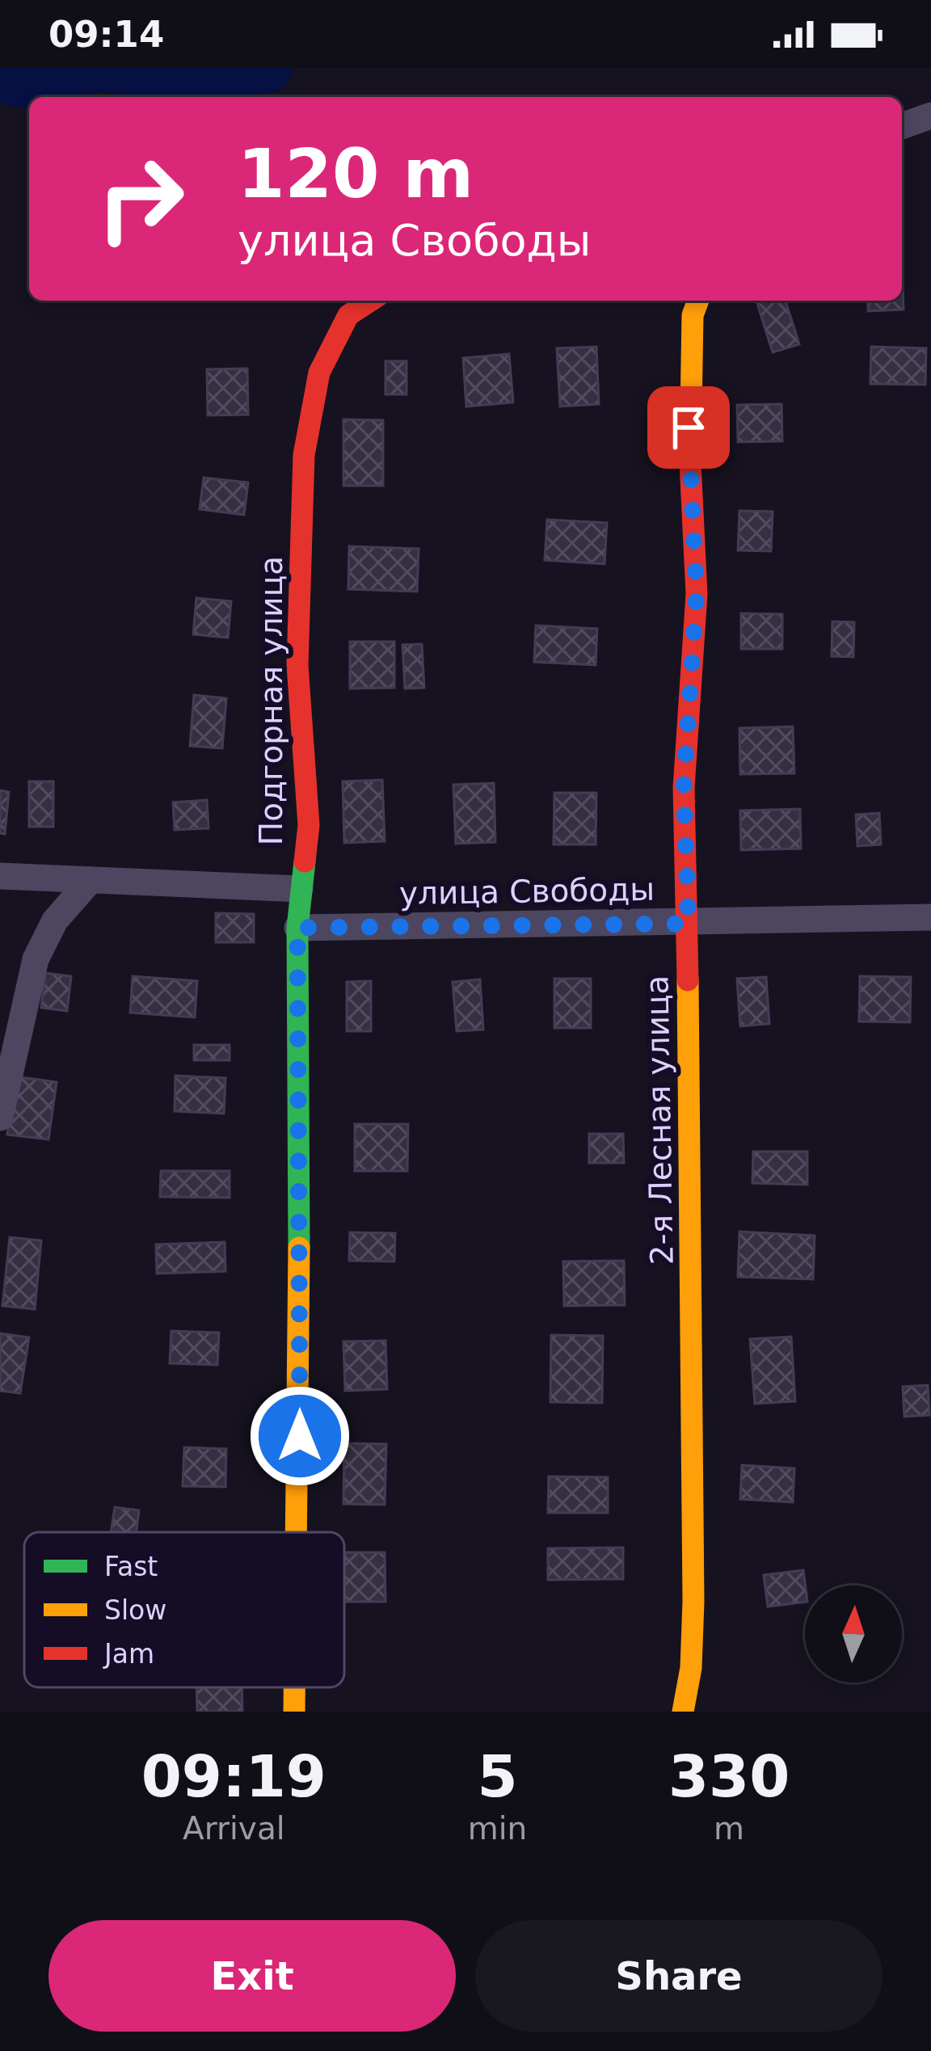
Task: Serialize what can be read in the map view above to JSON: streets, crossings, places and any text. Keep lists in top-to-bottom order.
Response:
{
  "streets": {
    "street": ["Подгорная улица", "улица Свободы", "2-я Лесная улица"]
  },
  "crossings": [
    ["Подгорная улица", "улица Свободы"],
    ["улица Свободы", "2-я Лесная улица"]
  ],
  "legend": ["Fast", "Slow", "Jam"],
  "north": "top",
  "page": {
    "status": "09:14",
    "turn": ["120 m", "улица Свободы"],
    "eta": [
      "09:19",
      "Arrival",
      "5",
      "min",
      "330",
      "m"
    ],
    "buttons": ["Exit", "Share"]
  }
}
